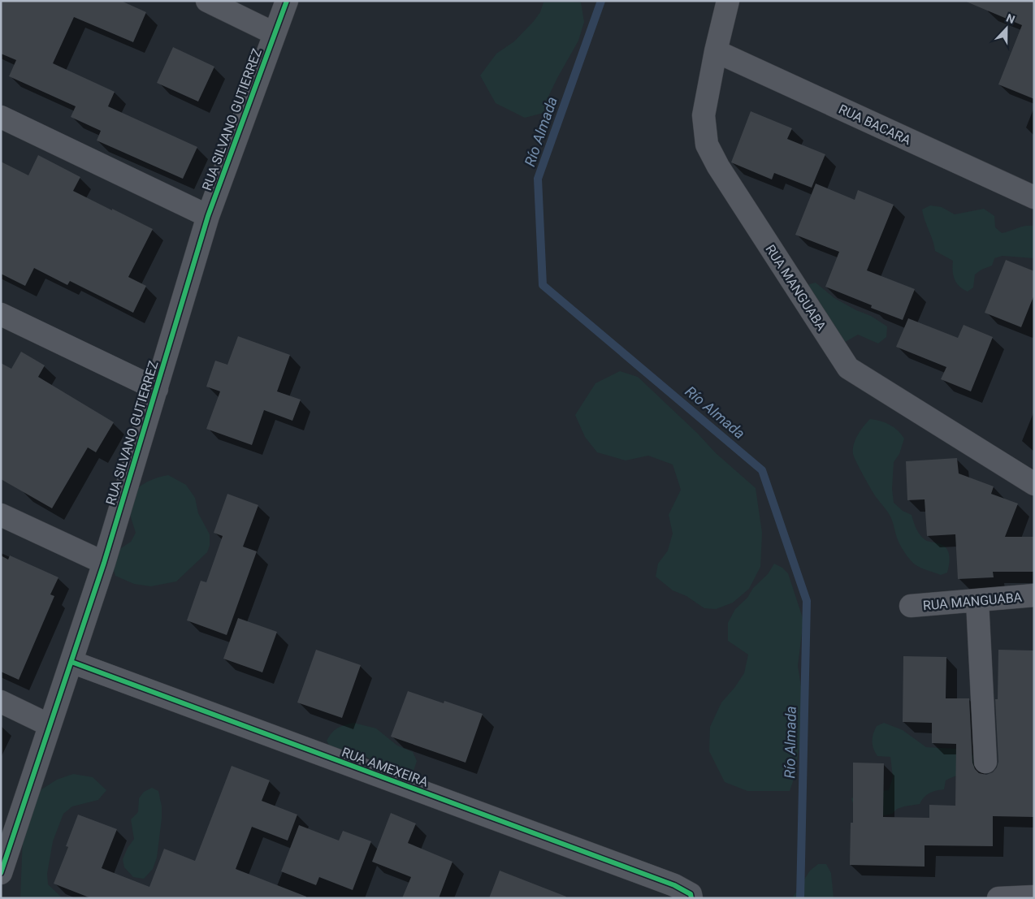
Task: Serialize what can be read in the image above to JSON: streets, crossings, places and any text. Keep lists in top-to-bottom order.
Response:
{
  "streets": {
    "street": [
      "RUA SILVANO GUTIERREZ",
      "RUA BACARA",
      "RUA MANGUABA",
      "RUA AMEXEIRA"
    ]
  },
  "crossings": [
    ["RUA SILVANO GUTIERREZ", "RUA AMEXEIRA"],
    ["RUA BACARA", "RUA MANGUABA"]
  ],
  "water": ["Río Almada"],
  "north": "top"
}
